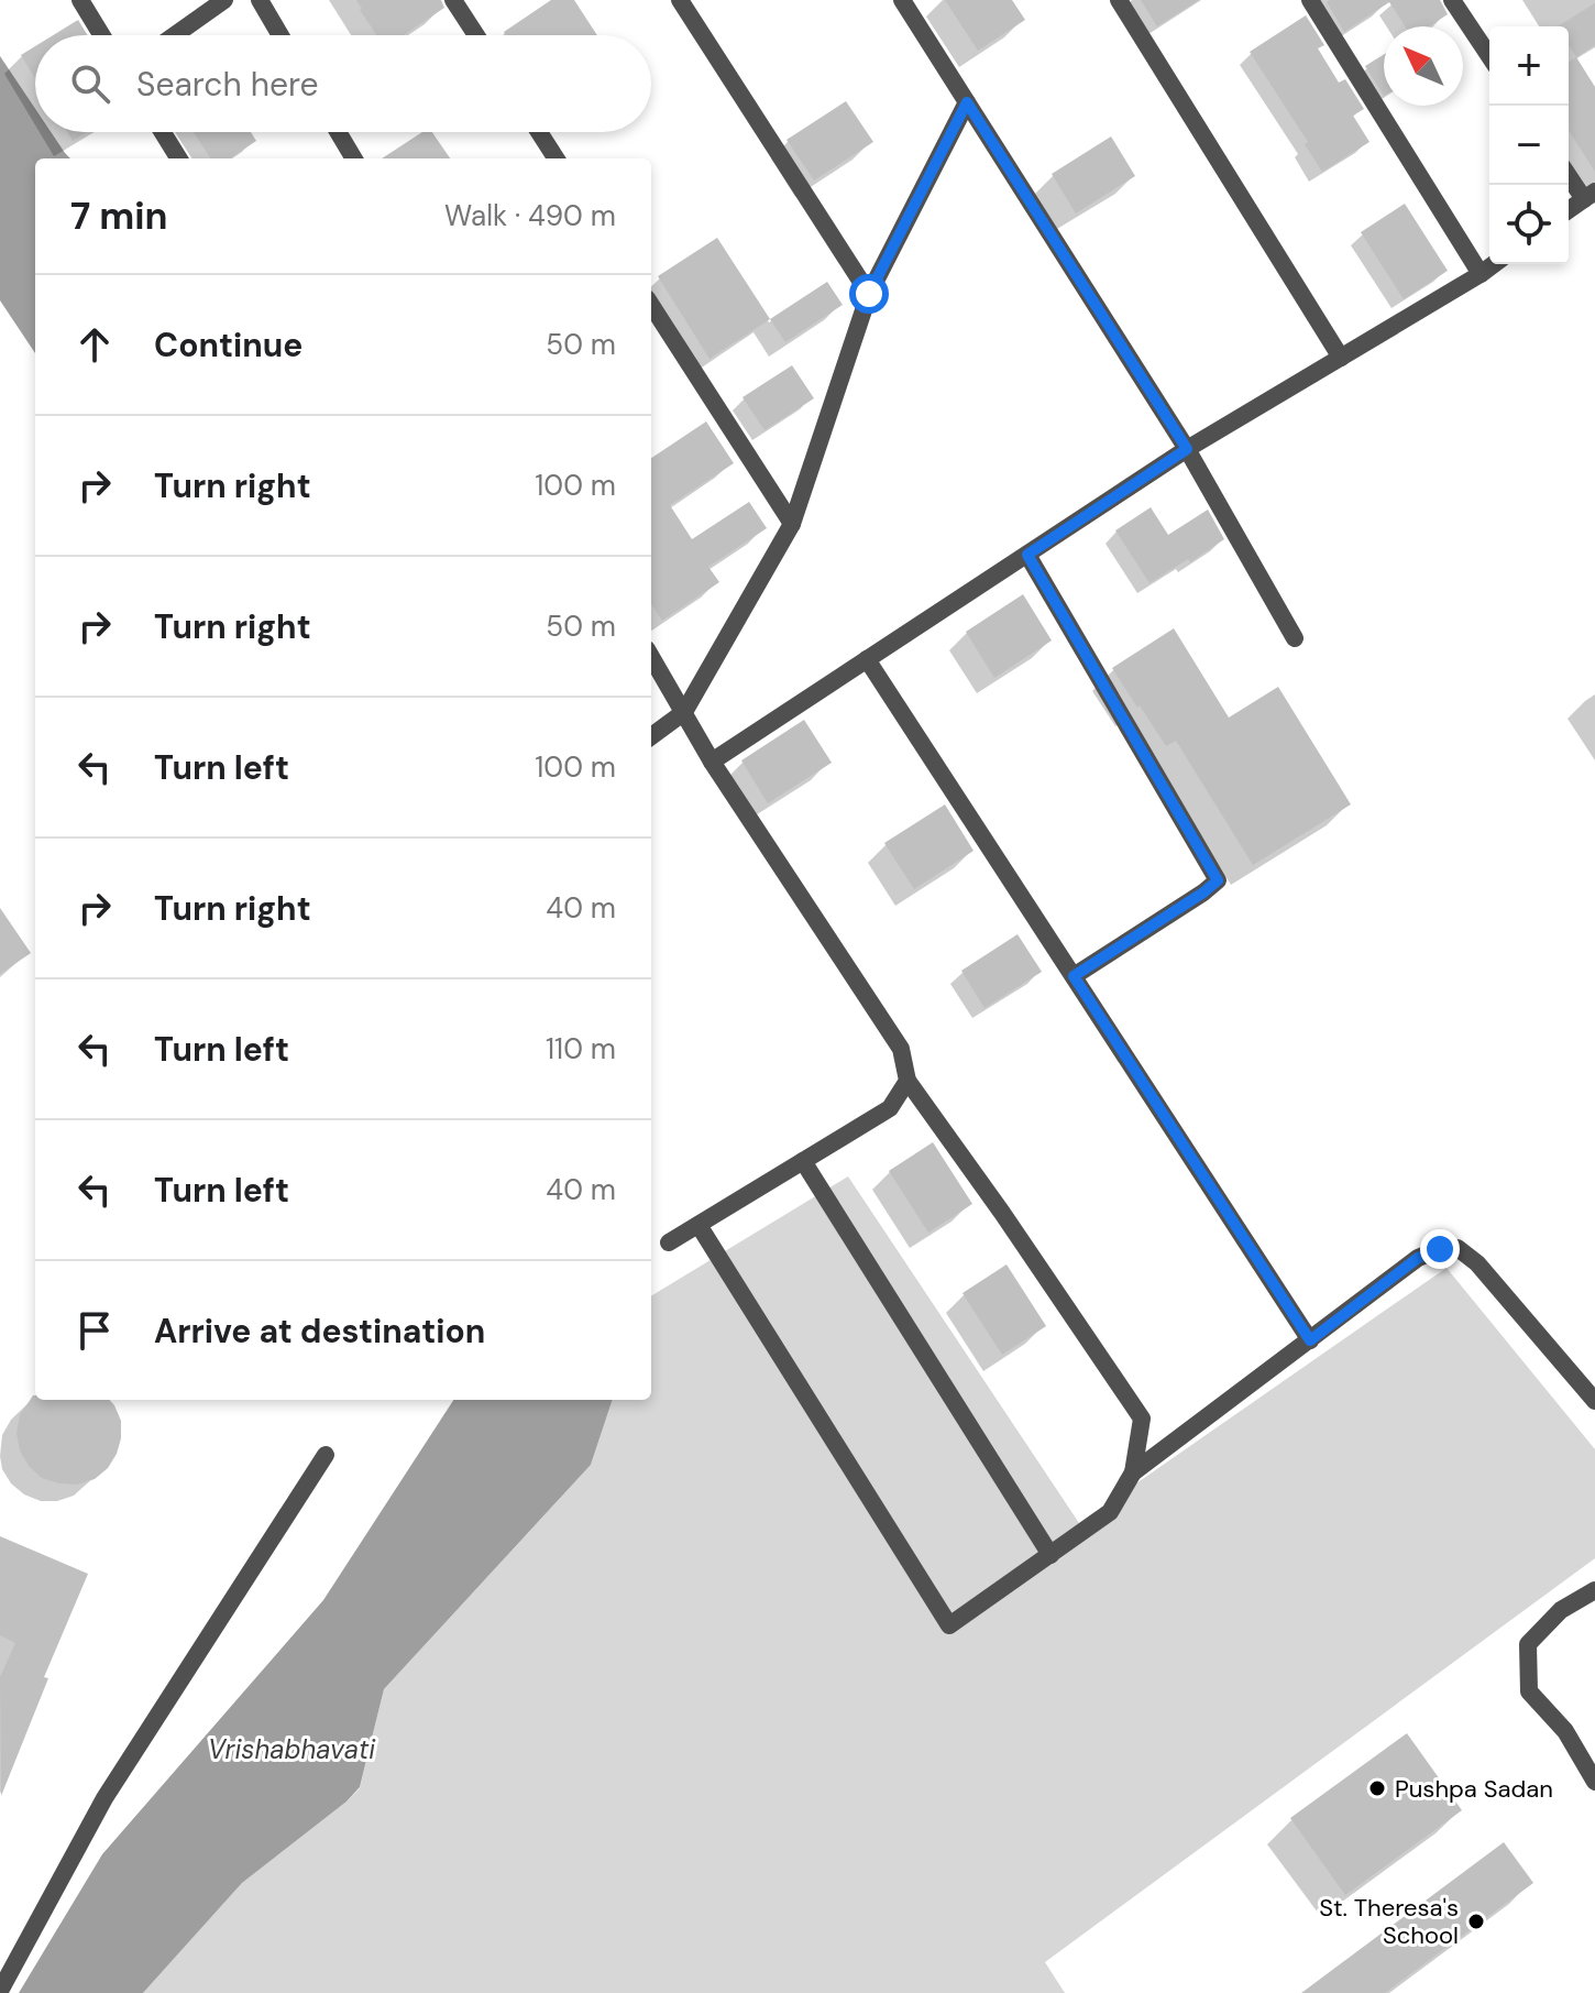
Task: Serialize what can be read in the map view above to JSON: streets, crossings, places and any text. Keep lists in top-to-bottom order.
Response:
{
  "water": ["Vrishabhavati"],
  "places": ["Pushpa Sadan", "St. Theresa's School"],
  "north": "top left",
  "page": {
    "map_buttons": ["+", "−"],
    "search": "Search here",
    "heading": ["7 min", "Walk · 490 m"],
    "list": [
      ["Continue", "50 m"],
      ["Turn right", "100 m"],
      ["Turn right", "50 m"],
      ["Turn left", "100 m"],
      ["Turn right", "40 m"],
      ["Turn left", "110 m"],
      ["Turn left", "40 m"],
      "Arrive at destination"
    ]
  }
}
